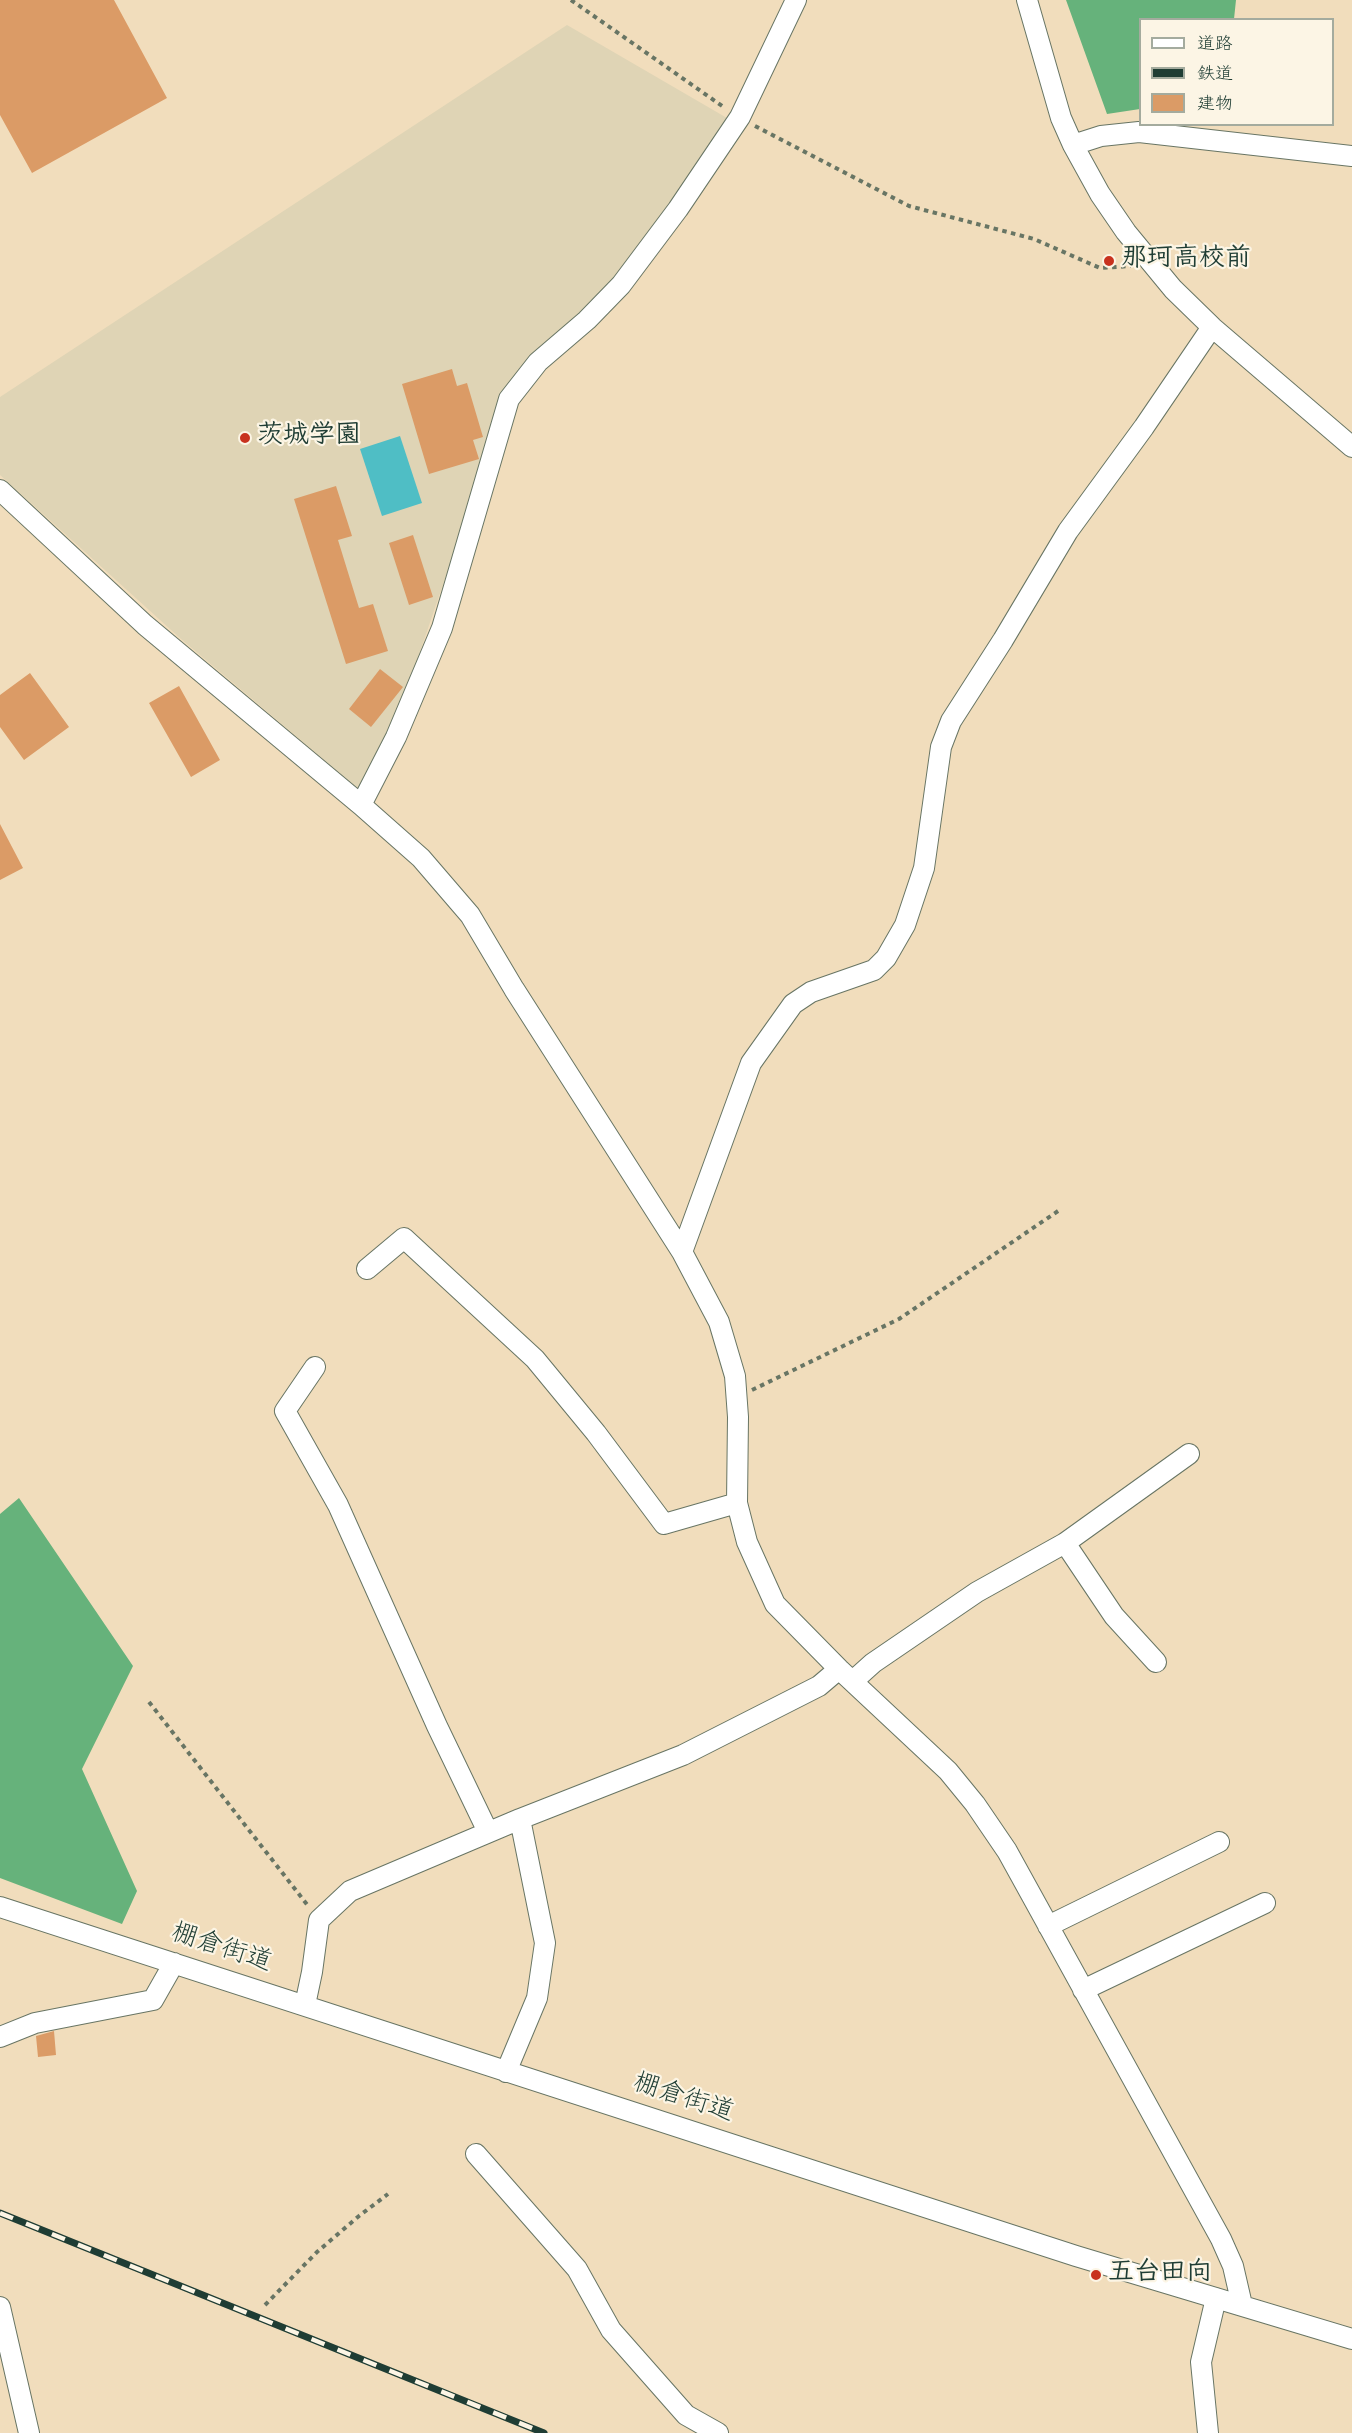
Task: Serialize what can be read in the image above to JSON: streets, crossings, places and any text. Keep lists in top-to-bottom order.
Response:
{
  "streets": {
    "street": ["棚倉街道"]
  },
  "places": ["那珂高校前", "茨城学園", "五台田向"],
  "legend": ["道路", "鉄道", "建物"]
}
